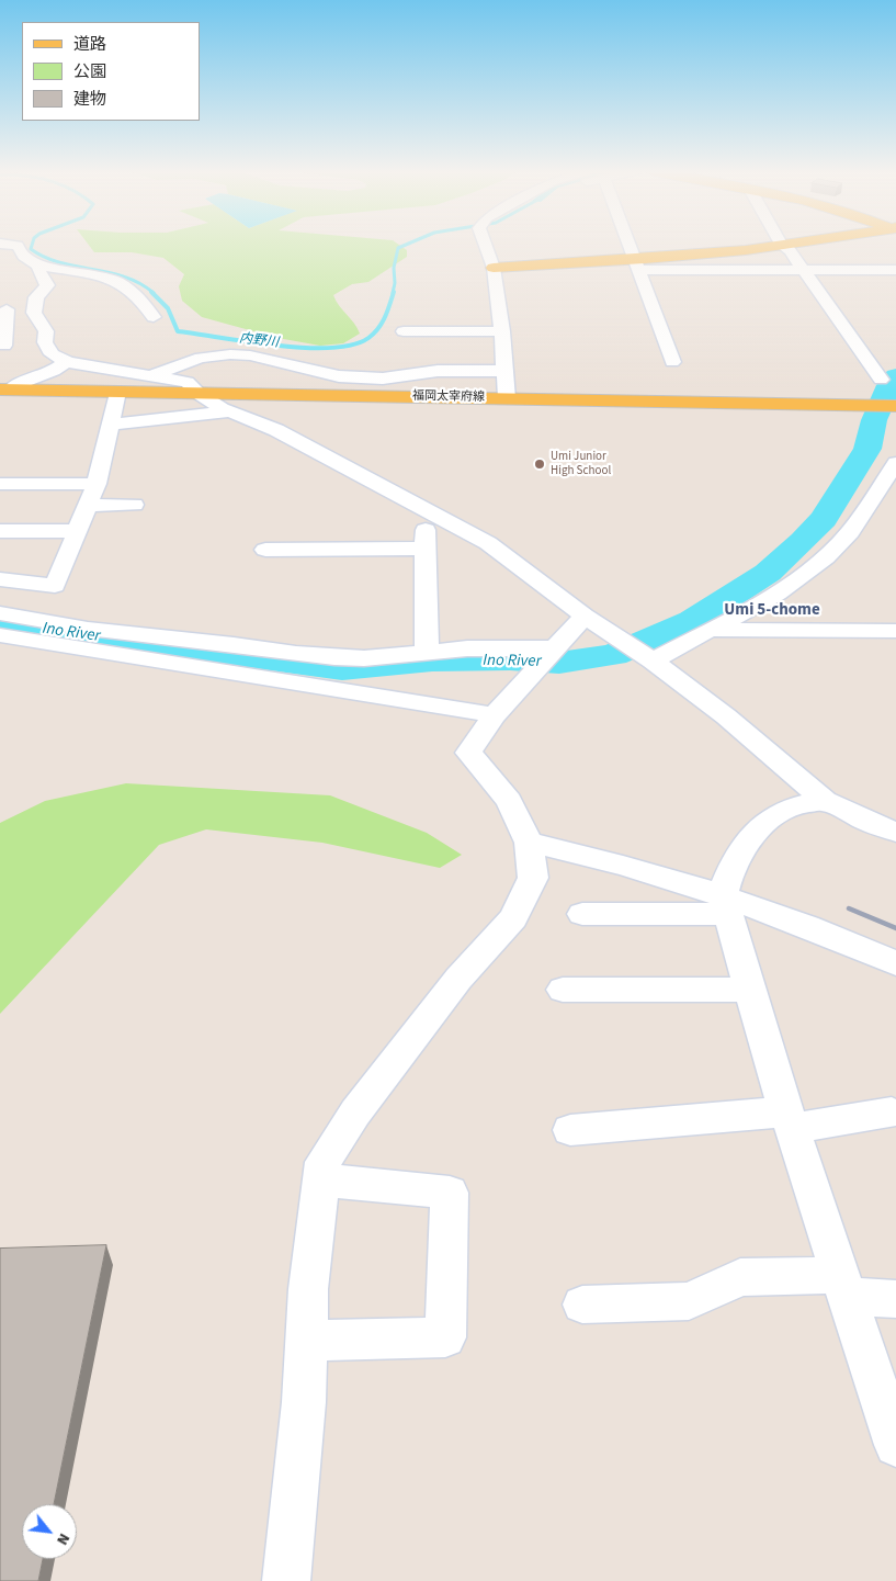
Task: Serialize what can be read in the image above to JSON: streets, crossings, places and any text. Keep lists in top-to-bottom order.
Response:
{
  "streets": {
    "main road": ["福岡太宰府線"]
  },
  "districts": ["Umi 5-chome"],
  "water": ["内野川", "Ino River"],
  "places": ["Umi Junior High School"],
  "legend": ["道路", "公園", "建物"],
  "north": "bottom right"
}
